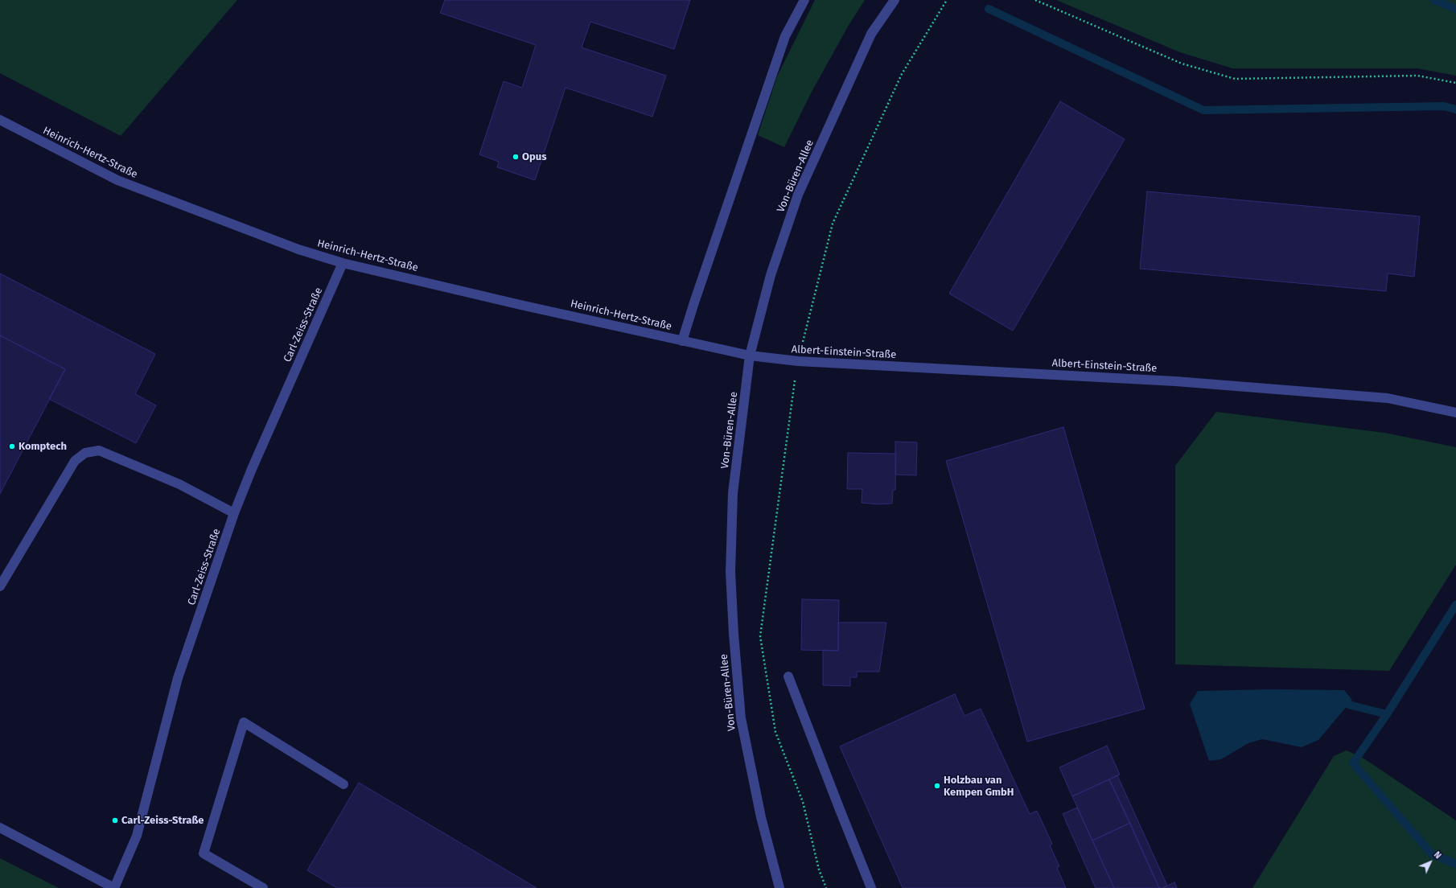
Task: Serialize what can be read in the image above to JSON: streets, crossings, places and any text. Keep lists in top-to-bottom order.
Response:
{
  "streets": {
    "street": [
      "Heinrich-Hertz-Straße",
      "Von-Büren-Allee",
      "Carl-Zeiss-Straße",
      "Albert-Einstein-Straße"
    ]
  },
  "crossings": [
    ["Heinrich-Hertz-Straße", "Von-Büren-Allee"],
    ["Heinrich-Hertz-Straße", "Carl-Zeiss-Straße"],
    ["Heinrich-Hertz-Straße", "Albert-Einstein-Straße"],
    ["Von-Büren-Allee", "Albert-Einstein-Straße"]
  ],
  "places": [
    "Opus",
    "Komptech",
    "Holzbau van Kempen GmbH",
    "Carl-Zeiss-Straße"
  ],
  "north": "top right"
}
